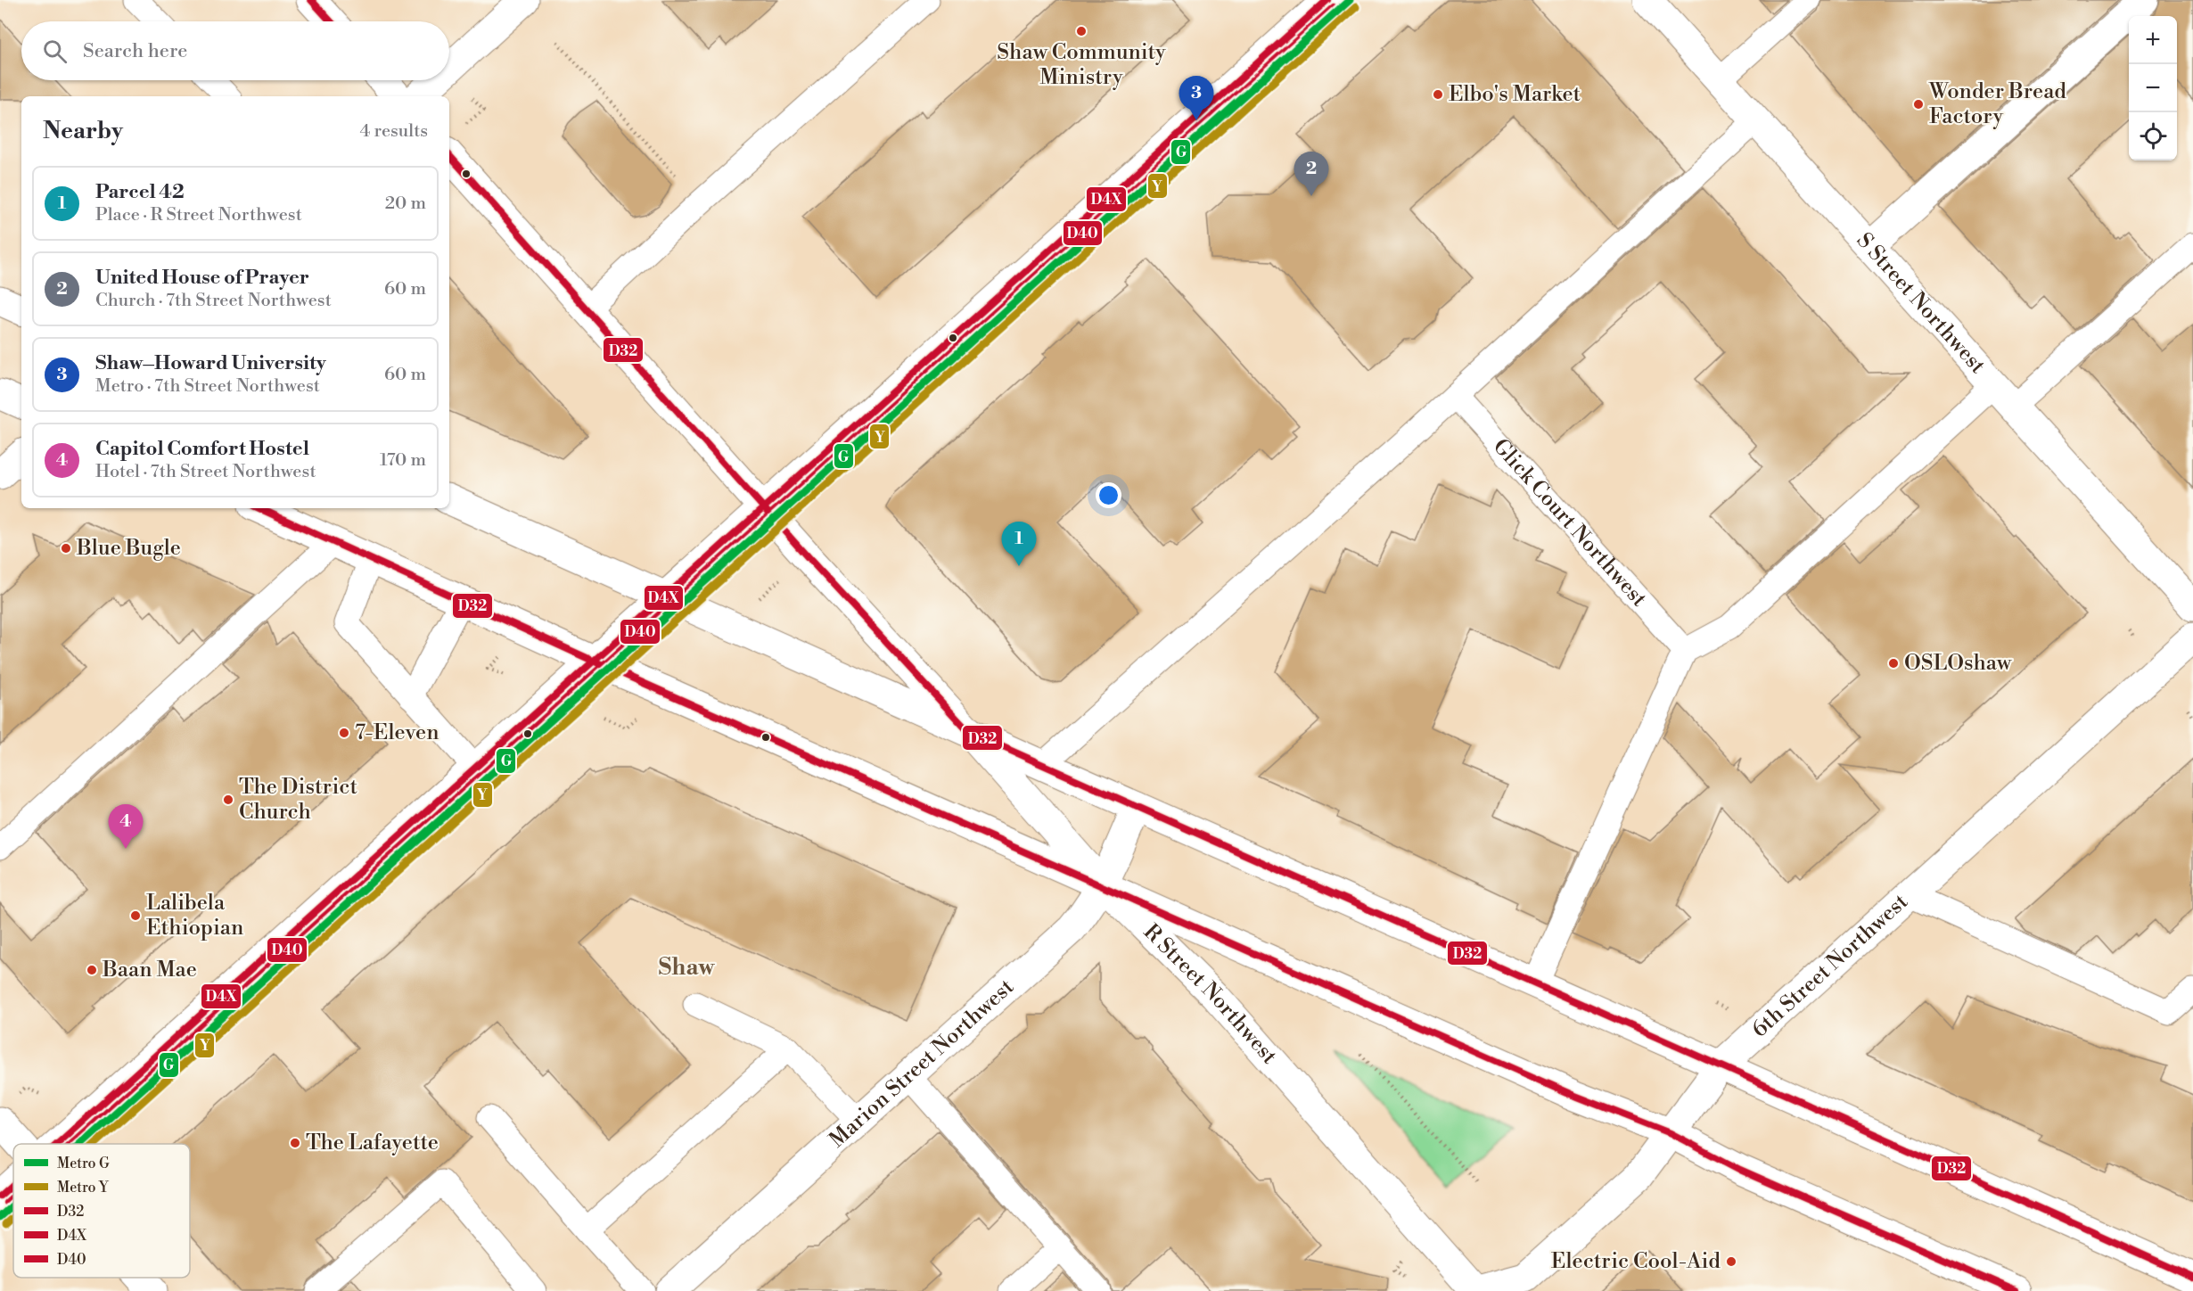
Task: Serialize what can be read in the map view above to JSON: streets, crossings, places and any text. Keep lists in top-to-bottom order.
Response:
{
  "streets": {
    "main road": [
      "S Street Northwest",
      "6th Street Northwest",
      "R Street Northwest",
      "Marion Street Northwest"
    ],
    "lane": ["Glick Court Northwest"]
  },
  "crossings": [
    ["6th Street Northwest", "R Street Northwest"],
    ["R Street Northwest", "Marion Street Northwest"]
  ],
  "districts": ["Shaw"],
  "places": [
    "Shaw Community Ministry",
    "Elbo's Market",
    "Wonder Bread Factory",
    "Blue Bugle",
    "OSLOshaw",
    "7-Eleven",
    "The District Church",
    "Lalibela Ethiopian",
    "Baan Mae",
    "The Lafayette",
    "Electric Cool-Aid"
  ],
  "lines": [
    "metro line G",
    "transit line D32",
    "transit line D4X",
    "metro line Y",
    "transit line D40"
  ],
  "legend": [
    "Metro G",
    "Metro Y",
    "D32",
    "D4X",
    "D40"
  ],
  "page": {
    "map_buttons": ["+", "−"],
    "search": "Search here",
    "pins": [
      "3",
      "2",
      "1",
      "4"
    ],
    "heading": ["Nearby", "4 results"],
    "list": [
      {
        "mark": "1",
        "name": "Parcel 42",
        "note": "Place · R Street Northwest",
        "value": "20 m"
      },
      {
        "mark": "2",
        "name": "United House of Prayer",
        "note": "Church · 7th Street Northwest",
        "value": "60 m"
      },
      {
        "mark": "3",
        "name": "Shaw–Howard University",
        "note": "Metro · 7th Street Northwest",
        "value": "60 m"
      },
      {
        "mark": "4",
        "name": "Capitol Comfort Hostel",
        "note": "Hotel · 7th Street Northwest",
        "value": "170 m"
      }
    ]
  }
}
